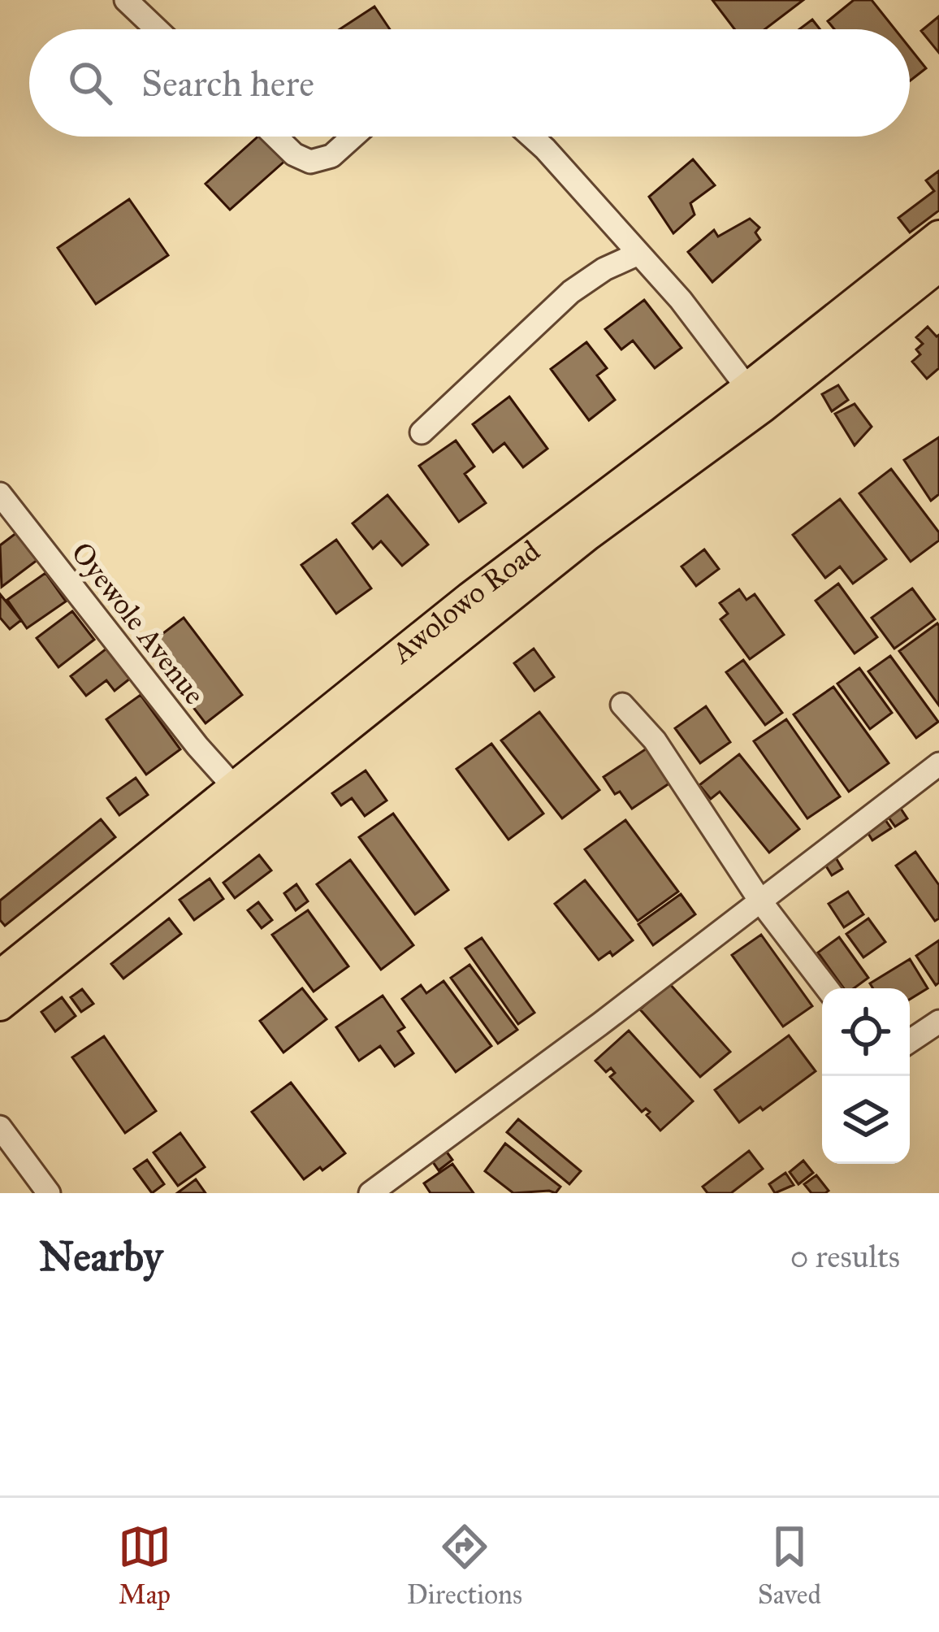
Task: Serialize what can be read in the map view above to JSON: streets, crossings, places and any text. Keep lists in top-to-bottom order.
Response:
{
  "streets": {
    "main road": ["Awolowo Road"],
    "street": ["Oyewole Avenue"]
  },
  "crossings": [
    ["Awolowo Road", "Oyewole Avenue"]
  ],
  "page": {
    "search": "Search here",
    "heading": ["Nearby", "0 results"],
    "nav": ["Map", "Directions", "Saved"]
  }
}
